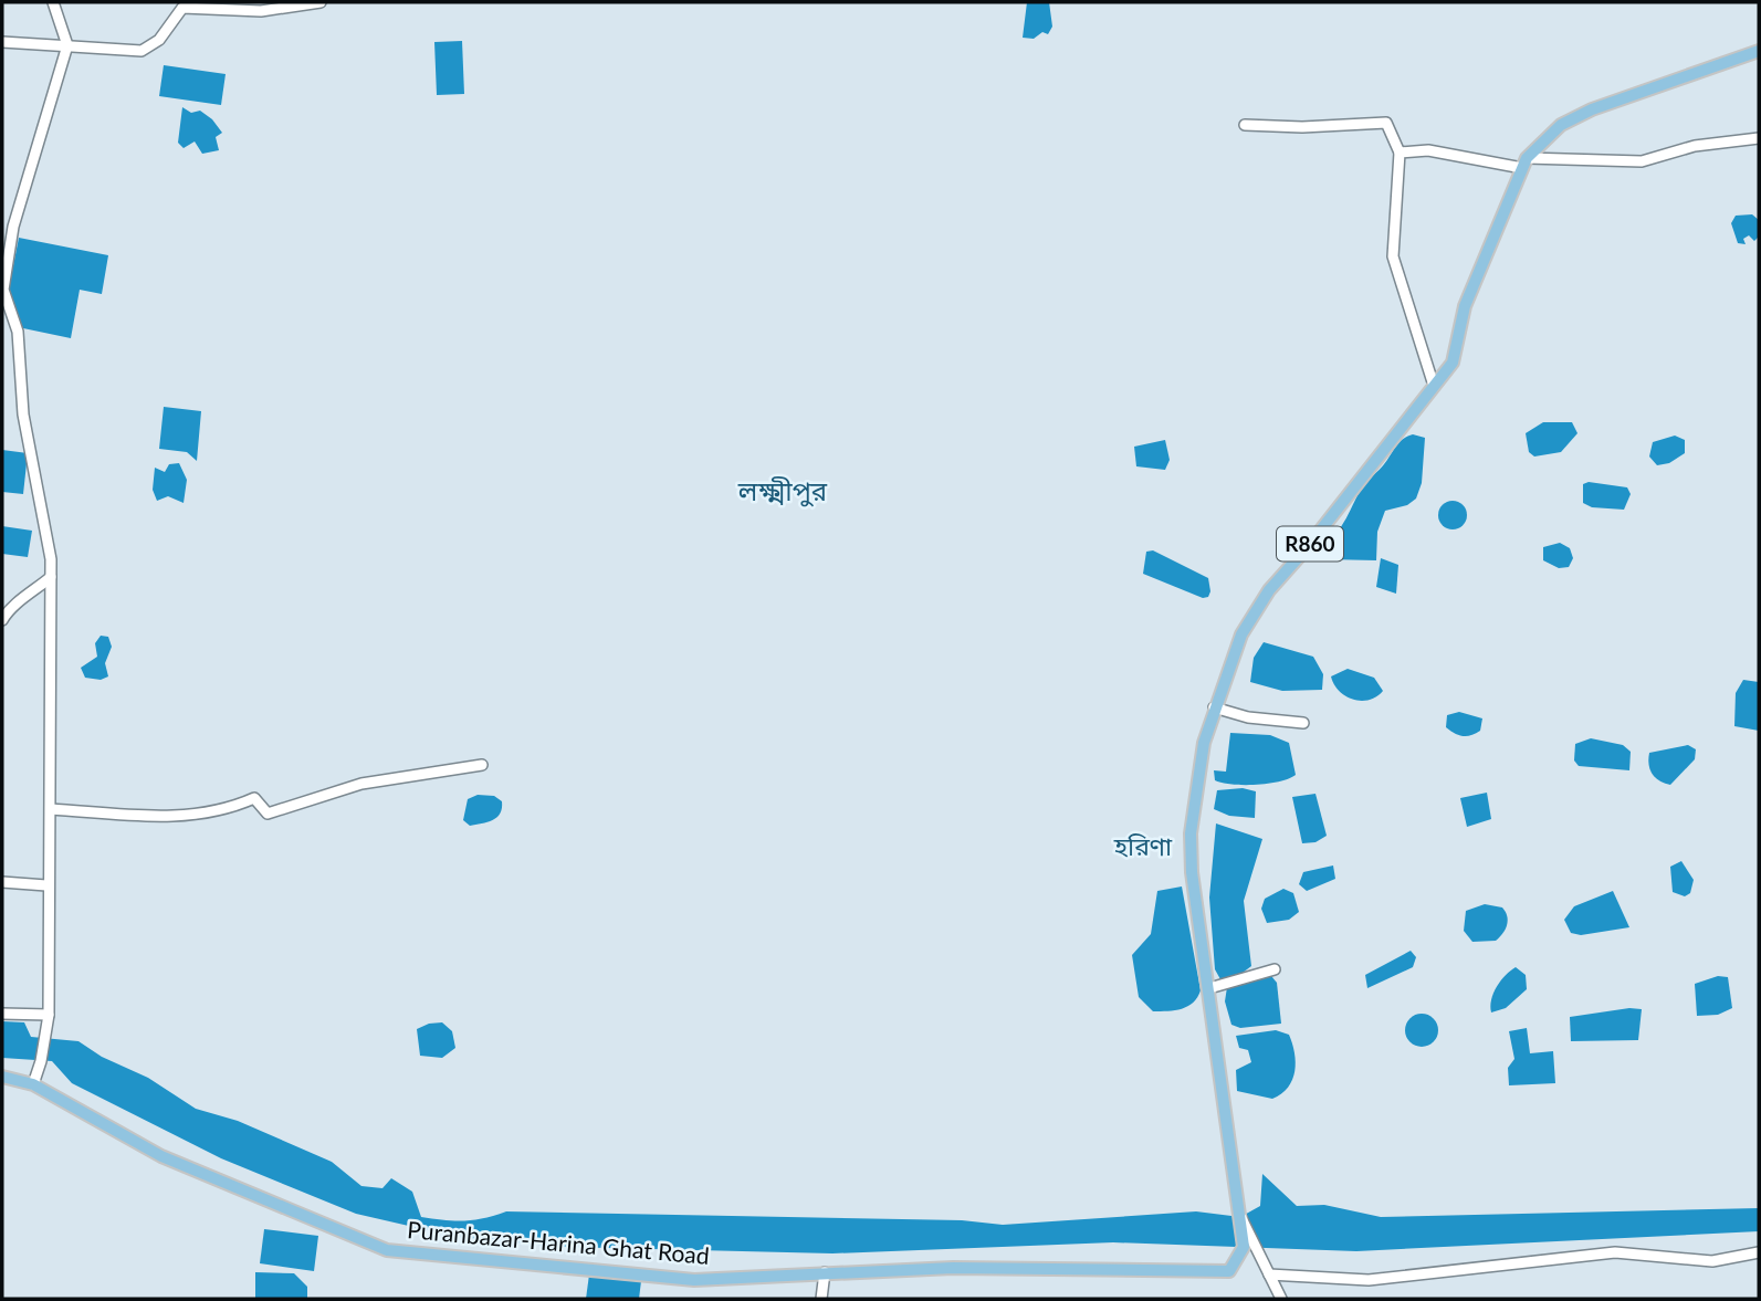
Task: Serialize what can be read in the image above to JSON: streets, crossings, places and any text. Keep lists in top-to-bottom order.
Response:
{
  "streets": {
    "main road": ["R860", "Puranbazar-Harina Ghat Road"]
  },
  "crossings": [
    ["R860", "Puranbazar-Harina Ghat Road"]
  ],
  "districts": ["লক্ষ্মীপুর", "হরিণা"]
}
